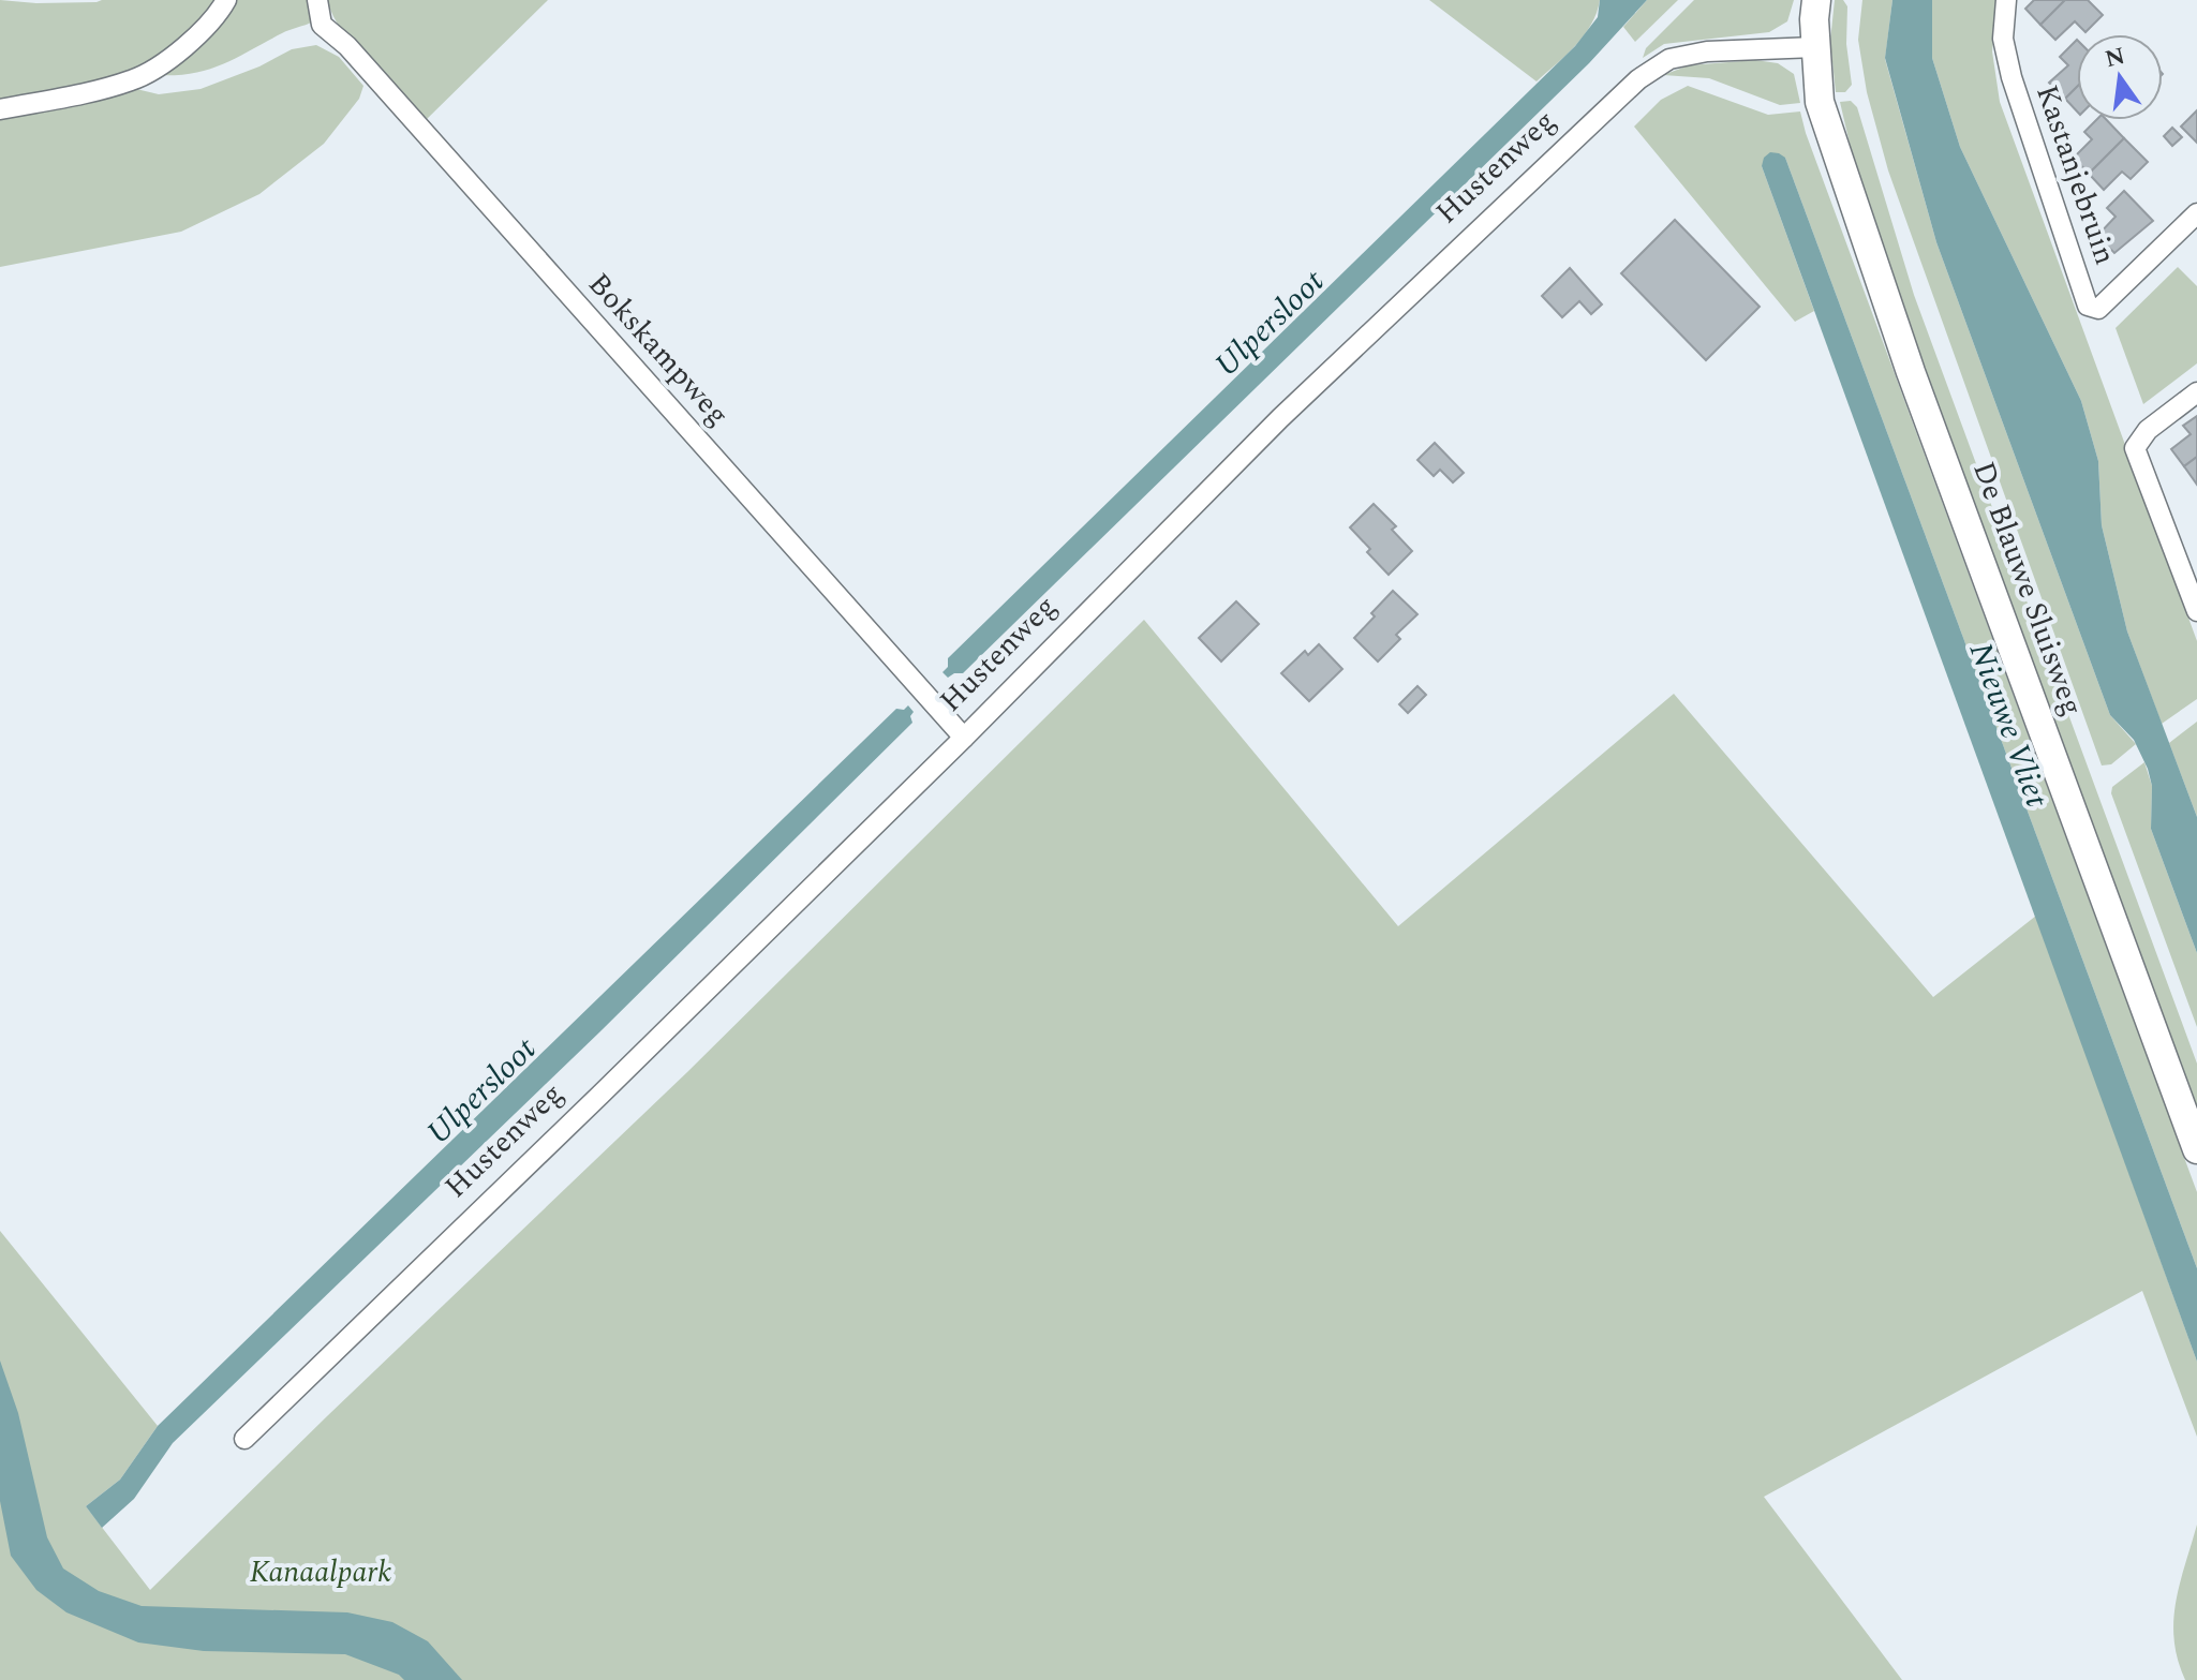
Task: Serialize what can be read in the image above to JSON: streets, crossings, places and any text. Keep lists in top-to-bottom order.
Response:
{
  "streets": {
    "main road": ["De Blauwe Sluisweg"],
    "street": ["Hustenweg", "Kastanjebruin", "Bokskampweg"]
  },
  "crossings": [
    ["Hustenweg", "Bokskampweg"],
    ["Hustenweg", "De Blauwe Sluisweg"]
  ],
  "water": ["Ulpersloot", "Nieuwe Vliet"],
  "parks": ["Kanaalpark"],
  "north": "top"
}
